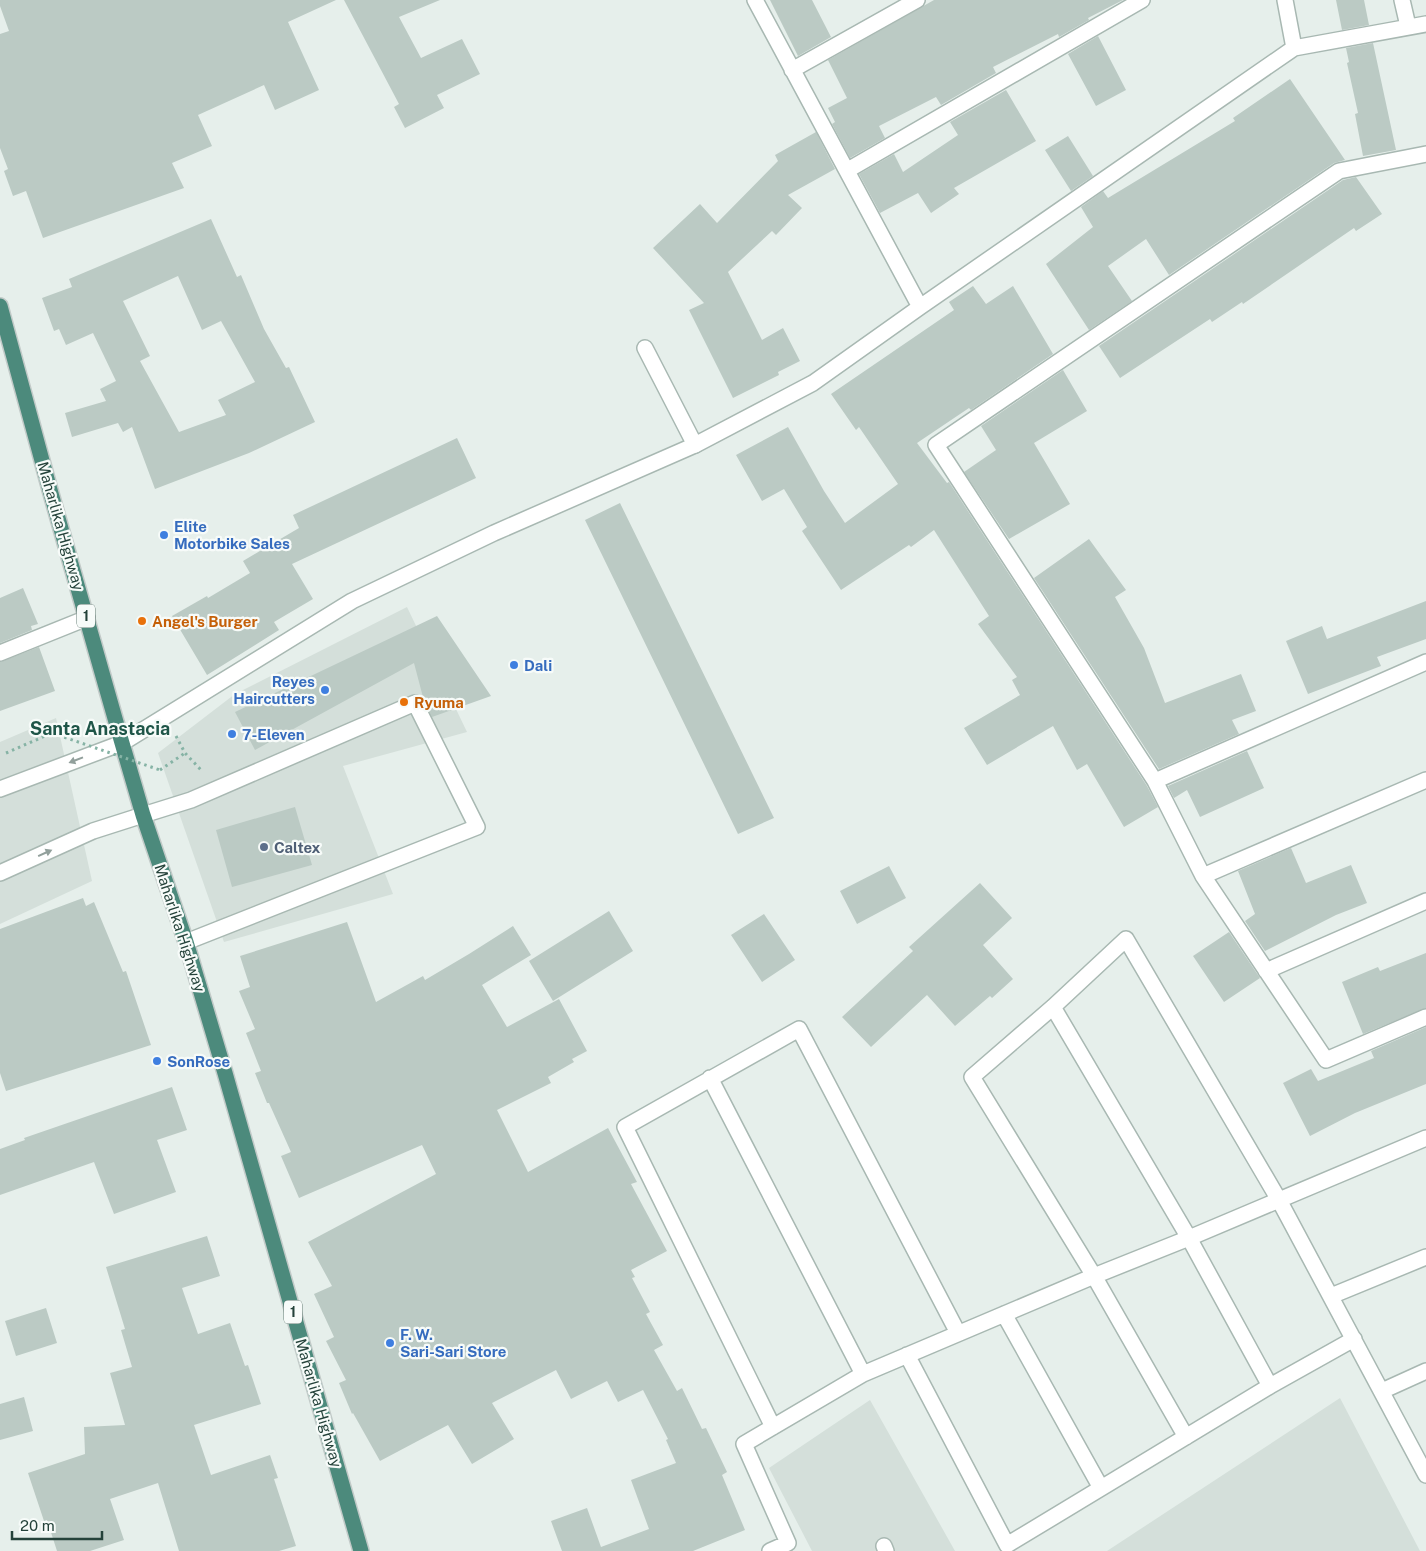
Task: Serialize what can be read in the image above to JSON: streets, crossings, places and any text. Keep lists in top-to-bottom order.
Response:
{
  "streets": {
    "highway": ["Maharlika Highway", "1"]
  },
  "districts": ["Santa Anastacia"],
  "places": [
    "Elite Motorbike Sales",
    "Angel's Burger",
    "Dali",
    "Reyes Haircutters",
    "Ryuma",
    "7-Eleven",
    "Caltex",
    "SonRose",
    "F. W. Sari-Sari Store"
  ],
  "scale_bar": "20 m"
}
